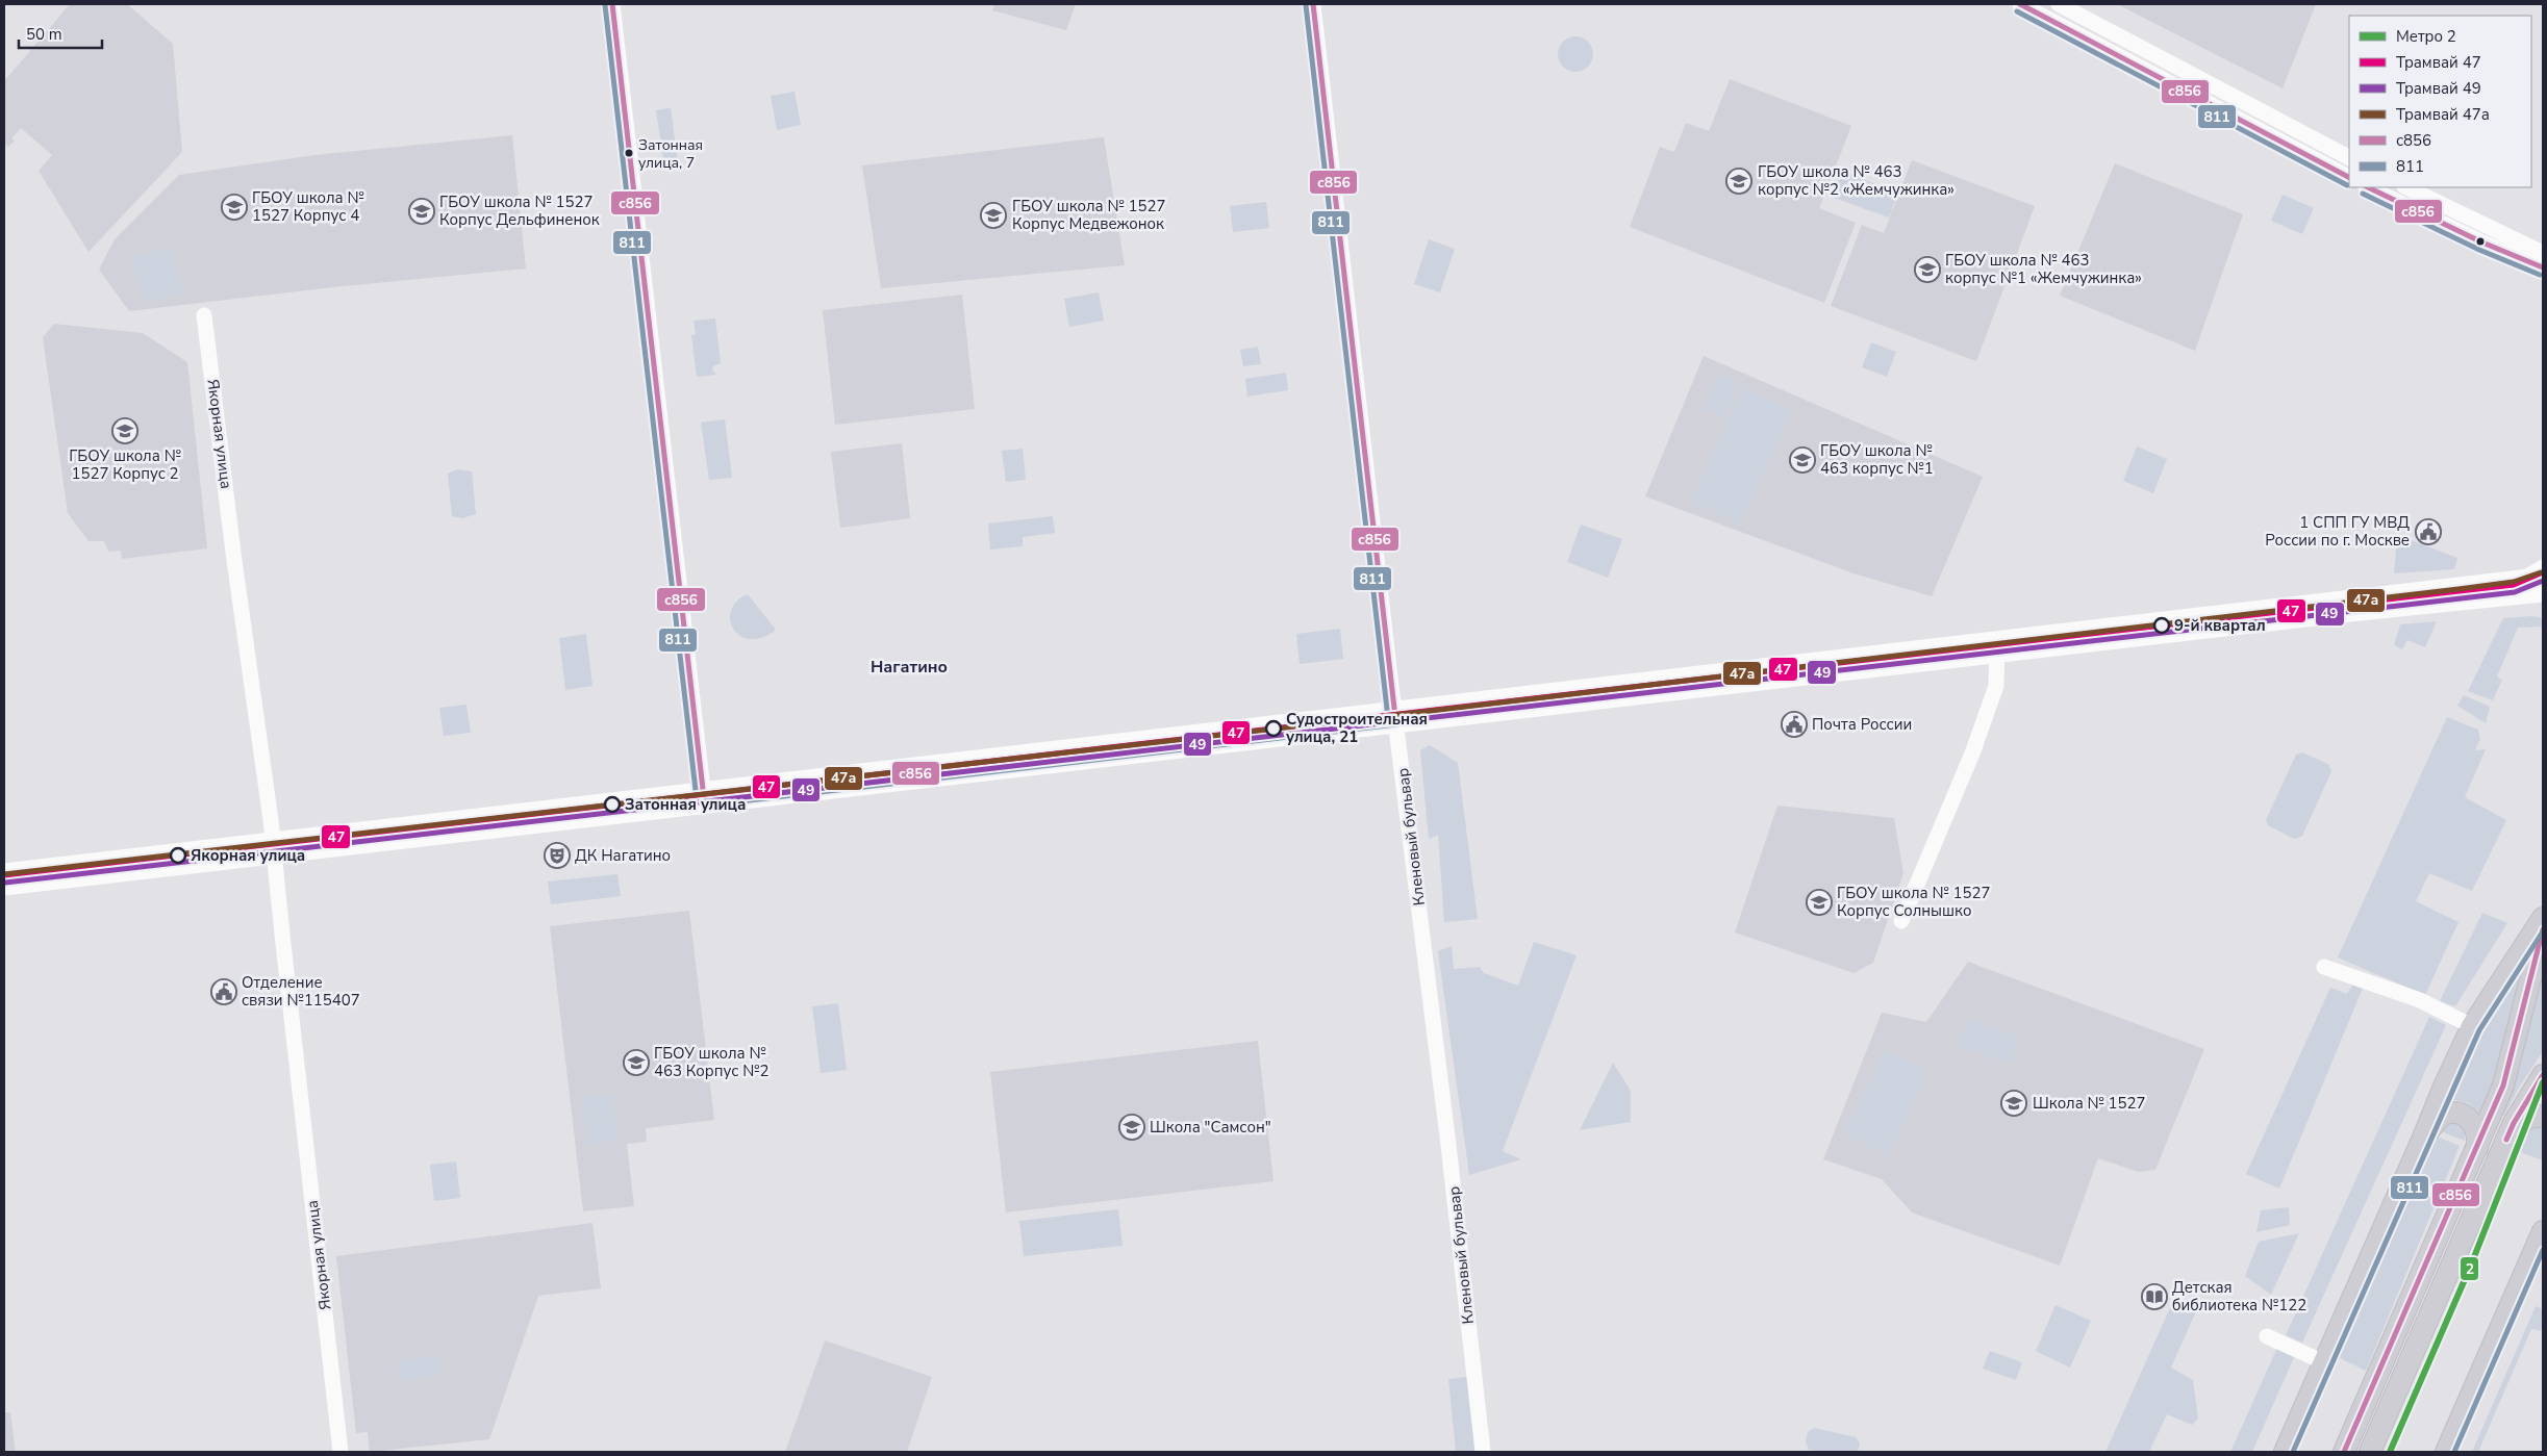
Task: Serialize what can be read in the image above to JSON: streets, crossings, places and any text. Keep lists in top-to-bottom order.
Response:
{
  "streets": {
    "street": ["Якорная улица", "Кленовый бульвар"]
  },
  "districts": ["Нагатино"],
  "places": {
    "other": [
      "Затонная улица, 7",
      "9-й квартал",
      "Судостроительная улица, 21",
      "Затонная улица",
      "Якорная улица"
    ],
    "school or university": [
      "ГБОУ школа № 463 корпус №2 «Жемчужинка»",
      "ГБОУ школа № 1527 Корпус 4",
      "ГБОУ школа № 1527 Корпус Дельфиненок",
      "ГБОУ школа № 1527 Корпус Медвежонок",
      "ГБОУ школа № 463 корпус №1 «Жемчужинка»",
      "ГБОУ школа № 1527 Корпус 2",
      "ГБОУ школа № 463 корпус №1",
      "ГБОУ школа № 1527 Корпус Солнышко",
      "ГБОУ школа № 463 Корпус №2",
      "Школа № 1527",
      "Школа \"Самсон\""
    ],
    "public building": ["1 СПП ГУ МВД России по г. Москве", "Почта России", "Отделение связи №115407"],
    "theatre": ["ДК Нагатино"],
    "library": ["Детская библиотека №122"]
  },
  "lines": [
    "transit line с856",
    "transit line 811",
    "tram line 47",
    "tram line 47а",
    "tram line 49",
    "metro line 2"
  ],
  "legend": [
    "Метро 2",
    "Трамвай 47",
    "Трамвай 49",
    "Трамвай 47а",
    "с856",
    "811"
  ],
  "scale_bar": "50 m"
}
